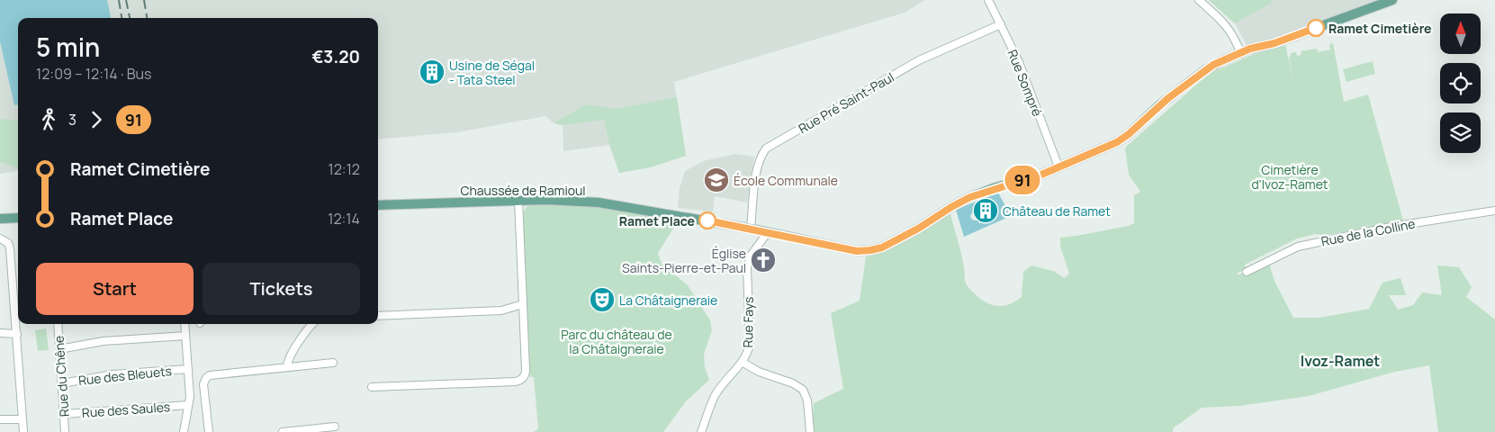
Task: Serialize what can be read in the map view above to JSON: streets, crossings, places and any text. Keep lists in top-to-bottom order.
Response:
{
  "streets": {
    "main road": ["Chaussée de Ramioul"],
    "street": [
      "Rue Sompré",
      "Rue Pré Saint-Paul",
      "Rue de la Colline",
      "Rue Fays",
      "Rue des Bleuets",
      "Rue du Chêne",
      "Rue des Saules"
    ]
  },
  "crossings": [
    ["Rue Sompré", "Rue Pré Saint-Paul"],
    ["Rue Sompré", "Chaussée de Ramioul"],
    ["Rue Pré Saint-Paul", "Chaussée de Ramioul"],
    ["Chaussée de Ramioul", "Rue Fays"],
    ["Rue des Bleuets", "Rue du Chêne"],
    ["Rue du Chêne", "Rue des Saules"]
  ],
  "districts": ["Ivoz-Ramet"],
  "parks": ["Cimetière d'Ivoz-Ramet", "Parc du château de la Châtaigneraie"],
  "places": {
    "other": ["Ramet Cimetière", "Ramet Place"],
    "building": ["Usine de Ségal - Tata Steel", "Château de Ramet"],
    "school or university": ["École Communale"],
    "church": ["Église Saints-Pierre-et-Paul"],
    "theatre": ["La Châtaigneraie"]
  },
  "lines": ["bus line 91"],
  "north": "top",
  "page": {
    "on_map": "91",
    "heading": ["5 min", "12:09 – 12:14 · Bus", "€3.20"],
    "legs": ["3", "91"],
    "list": [
      {
        "name": "Ramet Cimetière",
        "value": "12:12"
      },
      {
        "name": "Ramet Place",
        "value": "12:14"
      }
    ],
    "buttons": ["Start", "Tickets"]
  }
}
